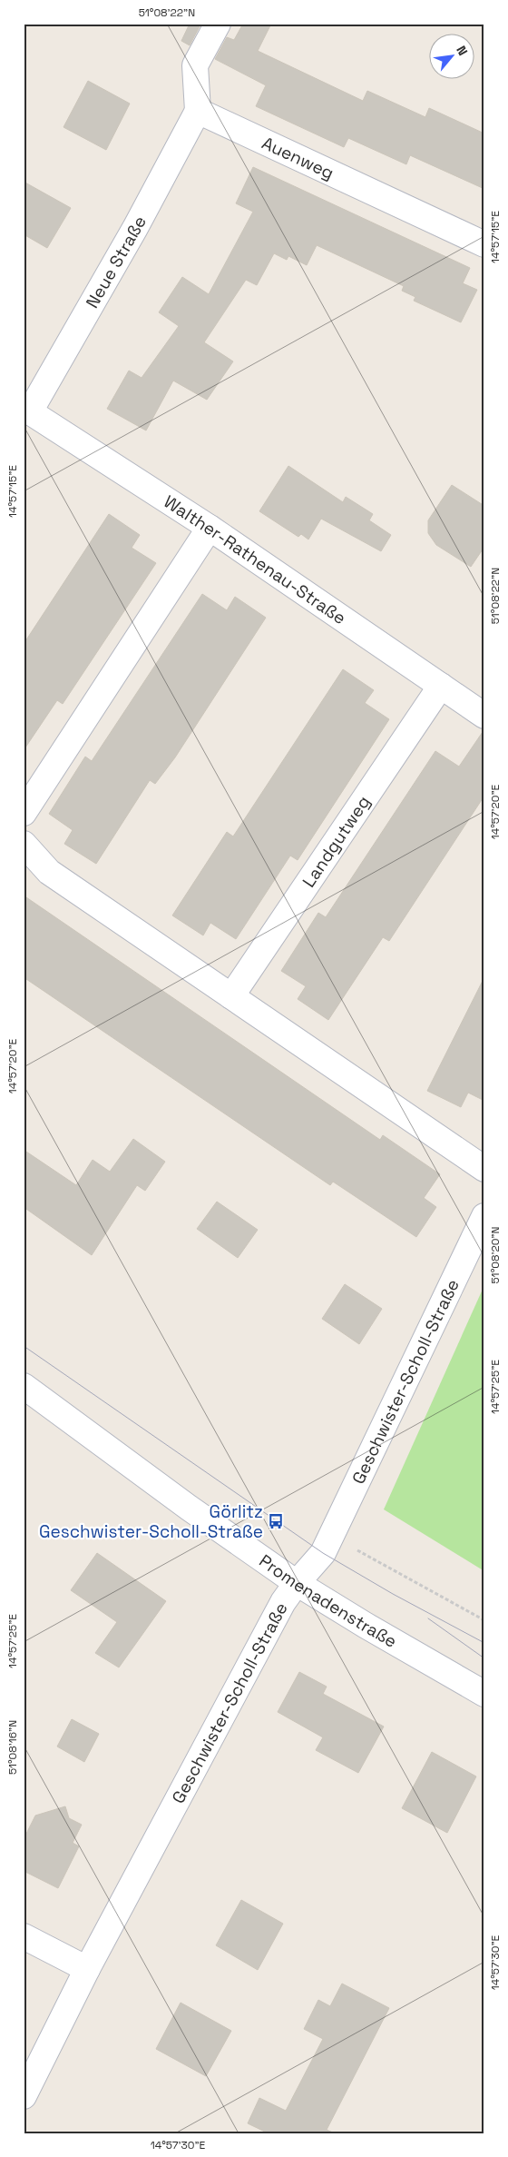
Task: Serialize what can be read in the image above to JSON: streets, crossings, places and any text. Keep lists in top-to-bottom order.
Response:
{
  "streets": {
    "street": [
      "Auenweg",
      "Neue Straße",
      "Walther-Rathenau-Straße",
      "Landgutweg",
      "Geschwister-Scholl-Straße",
      "Promenadenstraße"
    ]
  },
  "crossings": [
    ["Auenweg", "Neue Straße"],
    ["Neue Straße", "Walther-Rathenau-Straße"],
    ["Walther-Rathenau-Straße", "Landgutweg"],
    ["Geschwister-Scholl-Straße", "Promenadenstraße"]
  ],
  "places": {
    "bus stop": ["Görlitz Geschwister-Scholl-Straße"]
  },
  "north": "top right",
  "coordinates": [
    "51°08'22\"N",
    "14°57'15\"E",
    "14°57'20\"E",
    "51°08'20\"N",
    "14°57'25\"E",
    "51°08'16\"N",
    "14°57'30\"E"
  ]
}
